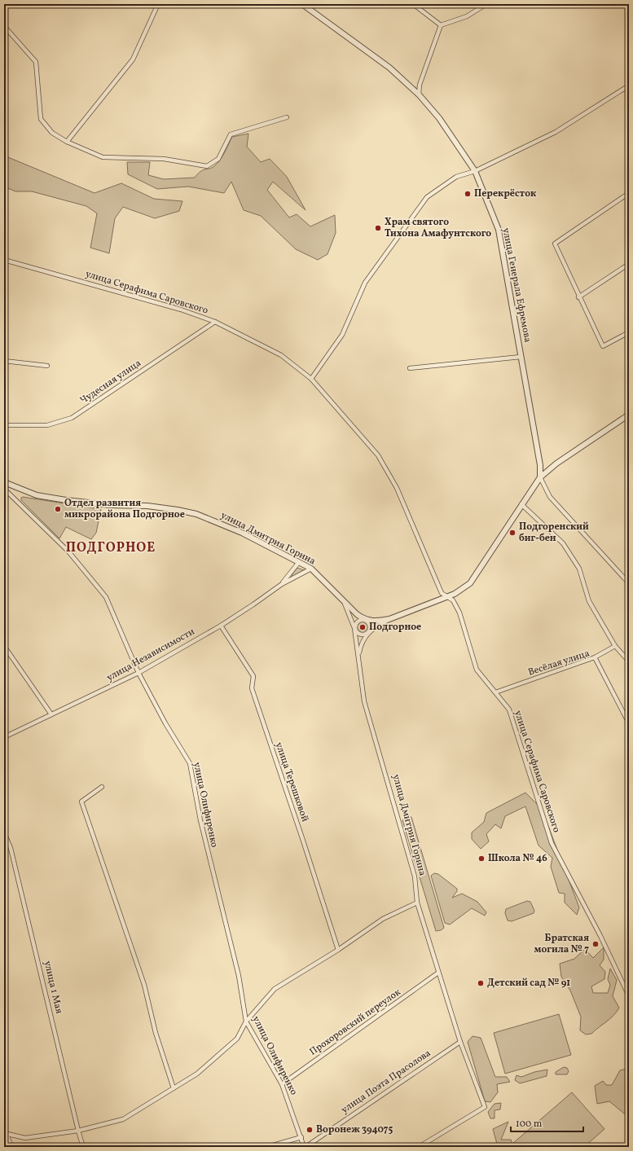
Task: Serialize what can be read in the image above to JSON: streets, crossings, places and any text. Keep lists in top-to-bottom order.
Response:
{
  "streets": {
    "street": [
      "улица Генерала Ефремова",
      "улица Серафима Саровского",
      "Чудесная улица",
      "улица Дмитрия Горина",
      "улица Независимости",
      "Весёлая улица",
      "улица Терешковой",
      "улица Олифиренко",
      "улица 1 Мая",
      "Прохоровский переулок",
      "улица Поэта Прасолова"
    ]
  },
  "crossings": [
    ["улица Серафима Саровского", "Чудесная улица"],
    ["улица Серафима Саровского", "Весёлая улица"],
    ["улица Дмитрия Горина", "Прохоровский переулок"],
    ["улица Дмитрия Горина", "улица Поэта Прасолова"],
    ["улица Независимости", "улица Терешковой"],
    ["улица Независимости", "улица Олифиренко"],
    ["улица Олифиренко", "Прохоровский переулок"],
    ["улица Олифиренко", "улица Поэта Прасолова"]
  ],
  "districts": ["ПОДГОРНОЕ"],
  "places": [
    "Перекрёсток",
    "Храм святого Тихона Амафунтского",
    "Отдел развития микрорайона Подгорное",
    "Подгоренский биг-бен",
    "Подгорное",
    "Школа № 46",
    "Братская могила № 7",
    "Детский сад № 91",
    "Воронеж 394075"
  ],
  "scale_bar": "100 m"
}
